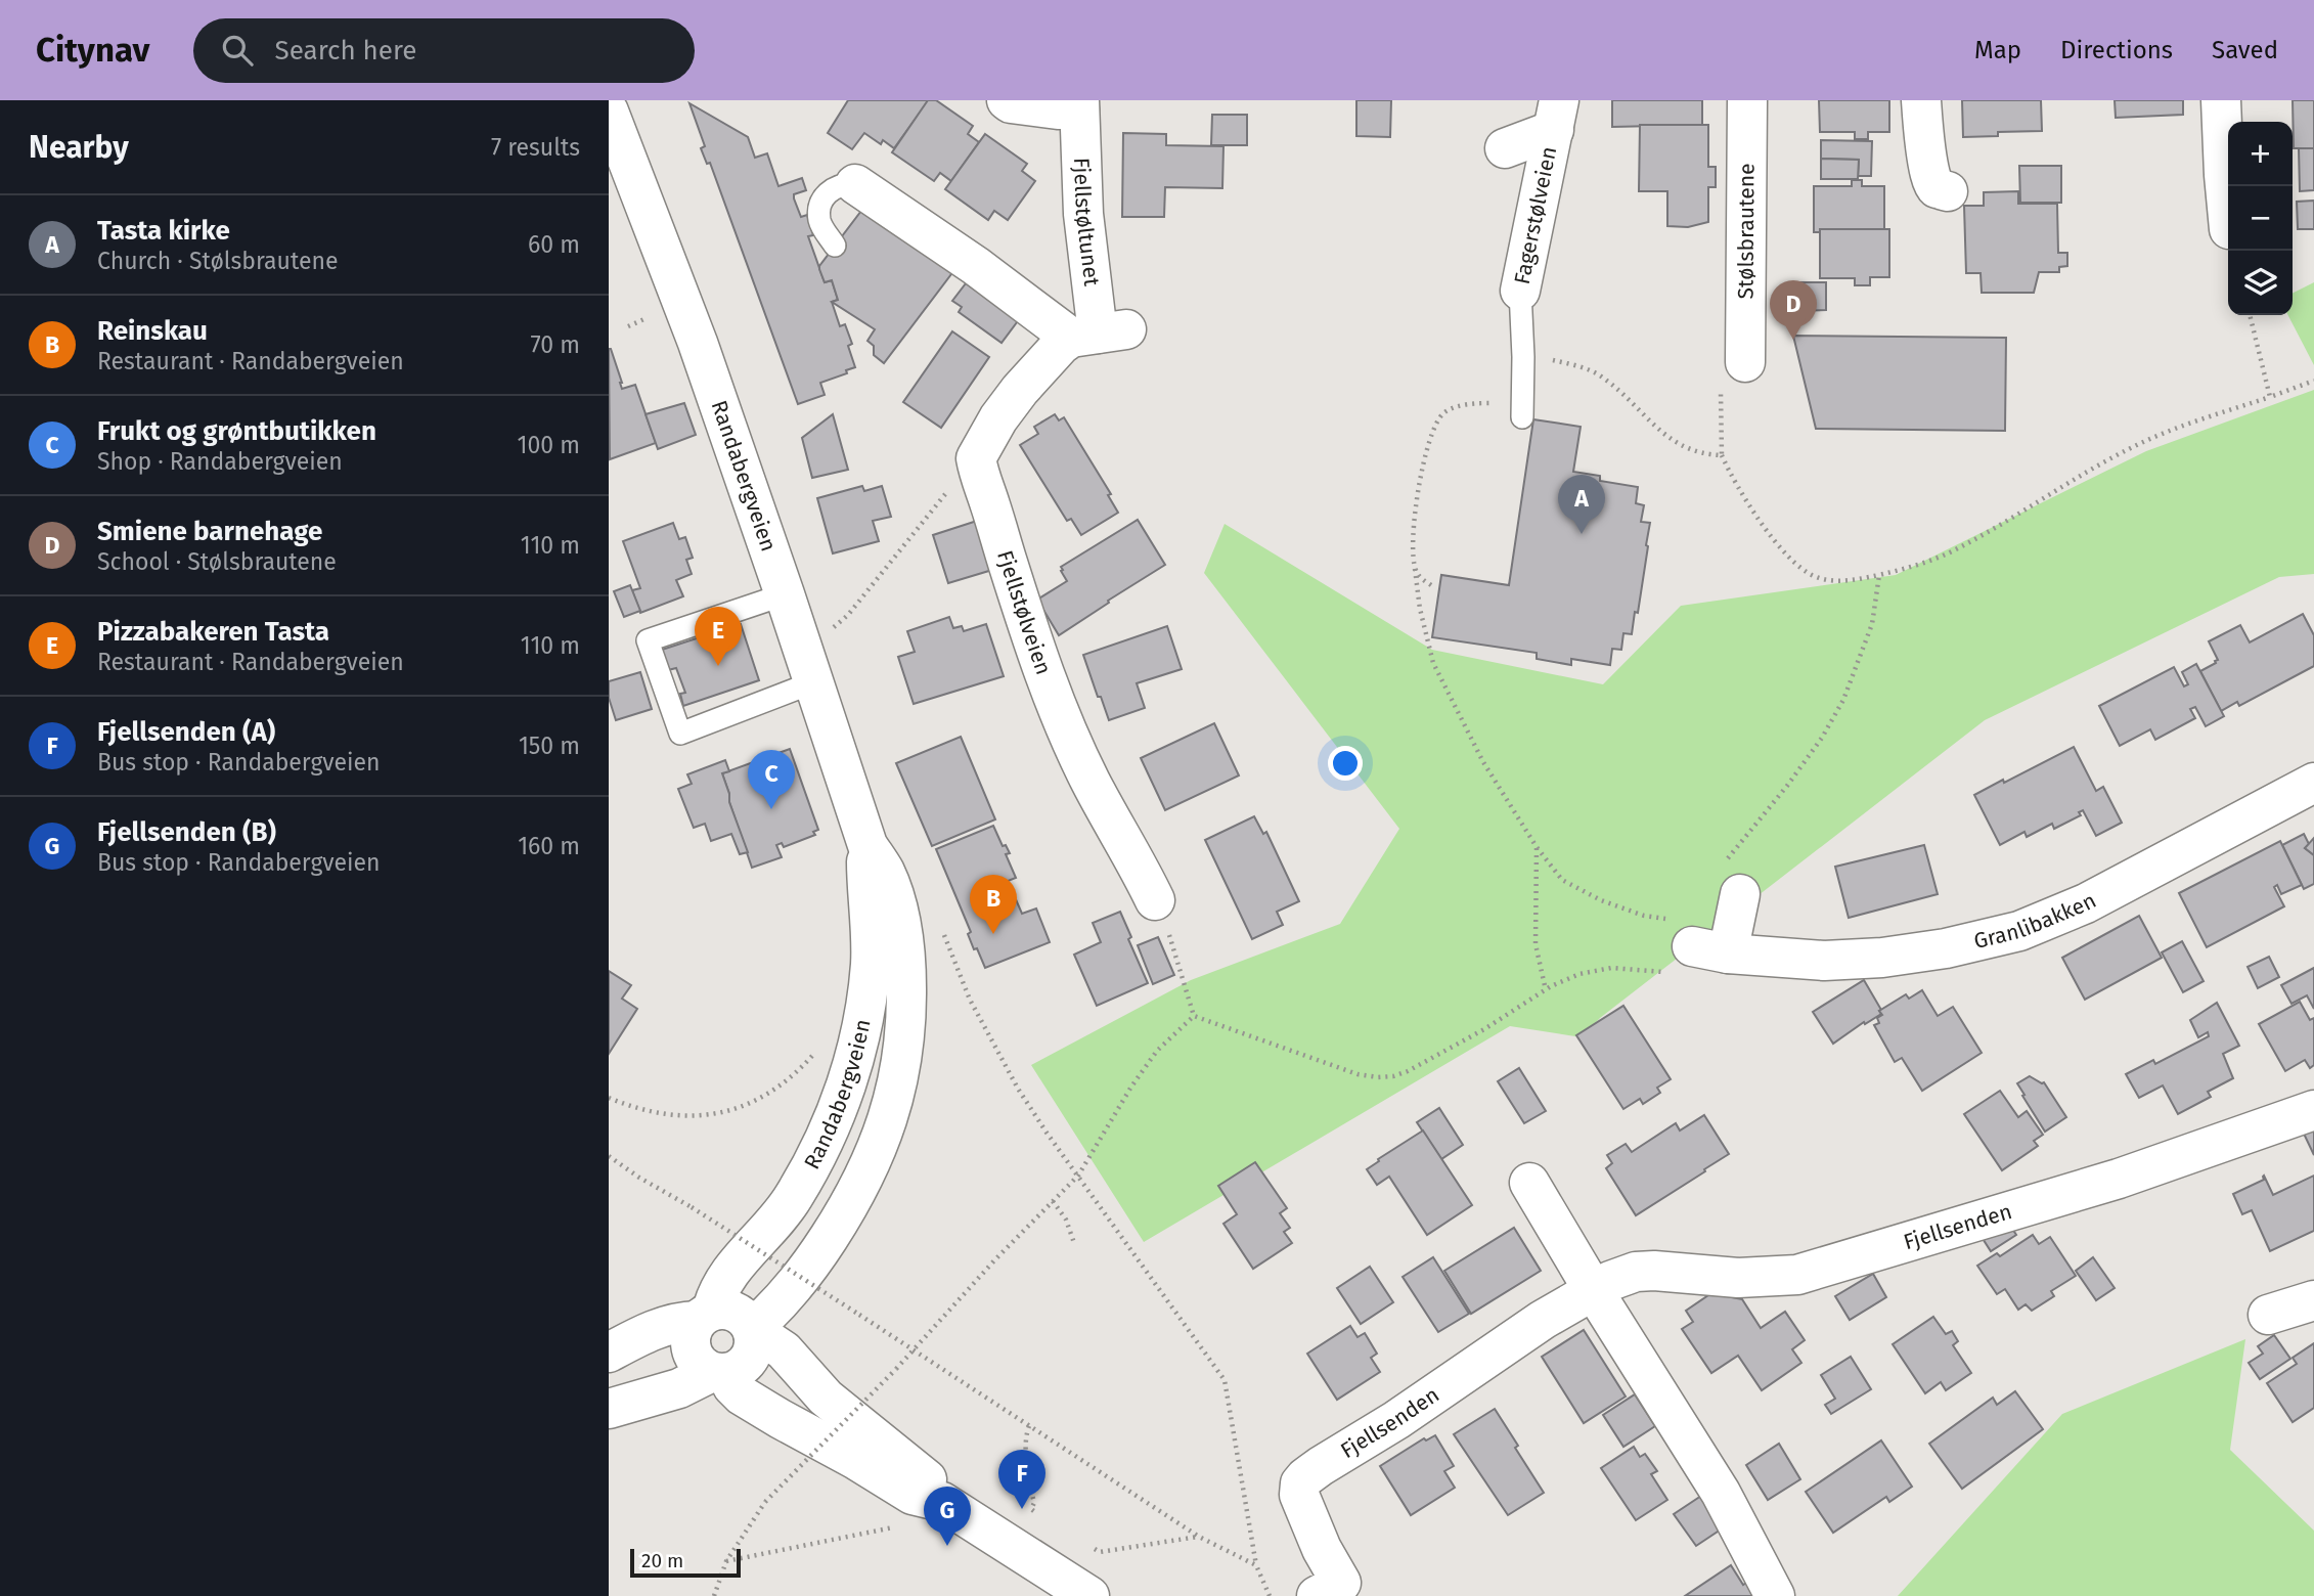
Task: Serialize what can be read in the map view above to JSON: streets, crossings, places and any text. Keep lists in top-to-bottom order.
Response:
{
  "streets": {
    "street": [
      "Fagerstølveien",
      "Fjellstøltunet",
      "Stølsbrautene",
      "Randabergveien",
      "Fjellstølveien",
      "Granlibakken",
      "Fjellsenden"
    ]
  },
  "scale_bar": "20 m",
  "page": {
    "header": "Citynav",
    "search": "Search here",
    "nav": ["Map", "Directions", "Saved"],
    "heading": ["Nearby", "7 results"],
    "map_buttons": ["+", "−"],
    "list": [
      {
        "mark": "A",
        "name": "Tasta kirke",
        "note": "Church · Stølsbrautene",
        "value": "60 m"
      },
      {
        "mark": "B",
        "name": "Reinskau",
        "note": "Restaurant · Randabergveien",
        "value": "70 m"
      },
      {
        "mark": "C",
        "name": "Frukt og grøntbutikken",
        "note": "Shop · Randabergveien",
        "value": "100 m"
      },
      {
        "mark": "D",
        "name": "Smiene barnehage",
        "note": "School · Stølsbrautene",
        "value": "110 m"
      },
      {
        "mark": "E",
        "name": "Pizzabakeren Tasta",
        "note": "Restaurant · Randabergveien",
        "value": "110 m"
      },
      {
        "mark": "F",
        "name": "Fjellsenden (A)",
        "note": "Bus stop · Randabergveien",
        "value": "150 m"
      },
      {
        "mark": "G",
        "name": "Fjellsenden (B)",
        "note": "Bus stop · Randabergveien",
        "value": "160 m"
      }
    ],
    "pins": [
      "D",
      "A",
      "E",
      "C",
      "B",
      "F",
      "G"
    ],
    "scale": "20 m"
  }
}
